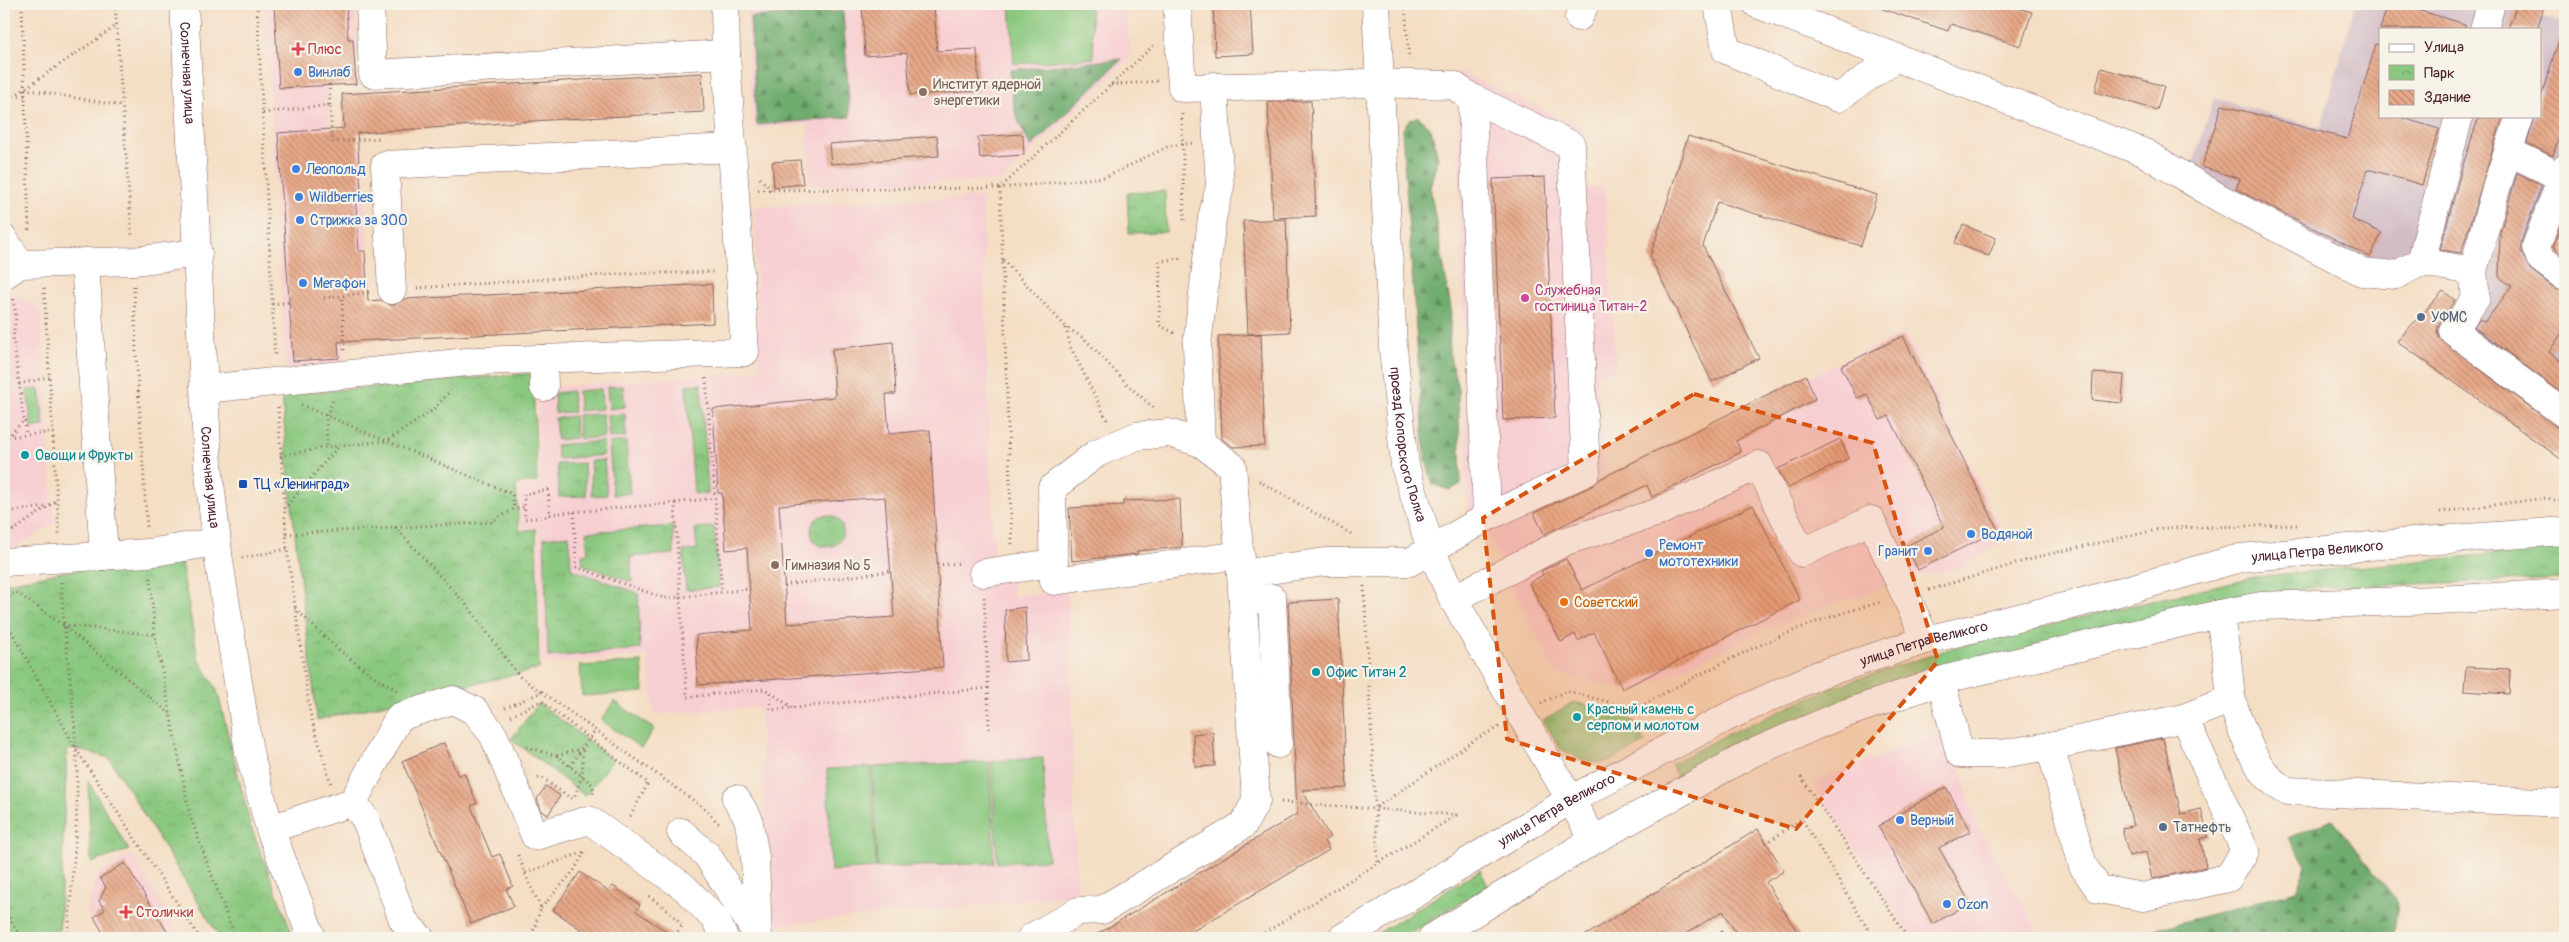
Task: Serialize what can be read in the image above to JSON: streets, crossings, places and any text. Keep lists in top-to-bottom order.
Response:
{
  "streets": {
    "street": ["Солнечная улица", "проезд Копорского Полка", "улица Петра Великого"]
  },
  "crossings": [
    ["проезд Копорского Полка", "улица Петра Великого"]
  ],
  "places": {
    "health": ["Плюс", "Столички"],
    "other": [
      "Винлаб",
      "Институт ядерной энергетики",
      "Леопольд",
      "Wildberries",
      "Стрижка за 300",
      "Мегафон",
      "Служебная гостиница Титан-2",
      "УФМС",
      "Овощи и Фрукты",
      "Водяной",
      "Гранит",
      "Ремонт мототехники",
      "Гимназия № 5",
      "Советский",
      "Офис Титан 2",
      "Красный камень с серпом и молотом",
      "Верный",
      "Татнефть",
      "Ozon"
    ],
    "transit": ["ТЦ «Ленинград»"]
  },
  "legend": ["Улица", "Парк", "Здание"]
}
